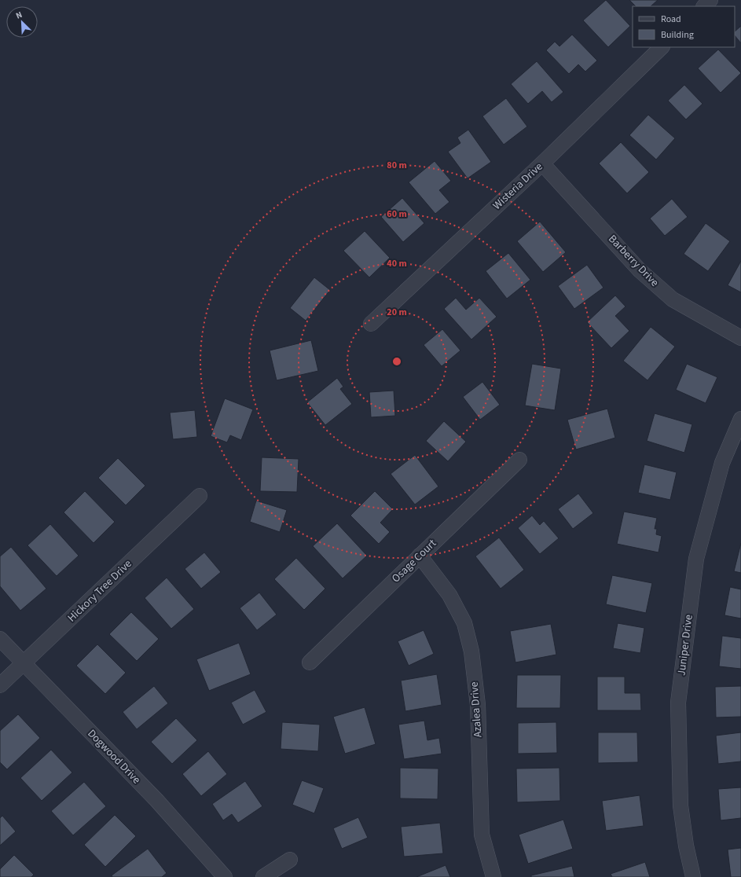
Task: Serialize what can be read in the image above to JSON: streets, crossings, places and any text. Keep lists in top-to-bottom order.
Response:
{
  "streets": {
    "street": [
      "Wisteria Drive",
      "Barberry Drive",
      "Osage Court",
      "Hickory Tree Drive",
      "Juniper Drive",
      "Azalea Drive",
      "Dogwood Drive"
    ]
  },
  "crossings": [
    ["Wisteria Drive", "Barberry Drive"],
    ["Osage Court", "Azalea Drive"],
    ["Hickory Tree Drive", "Dogwood Drive"]
  ],
  "legend": ["Road", "Building"],
  "north": "top left",
  "rings": [
    "80 m",
    "60 m",
    "40 m",
    "20 m"
  ]
}
